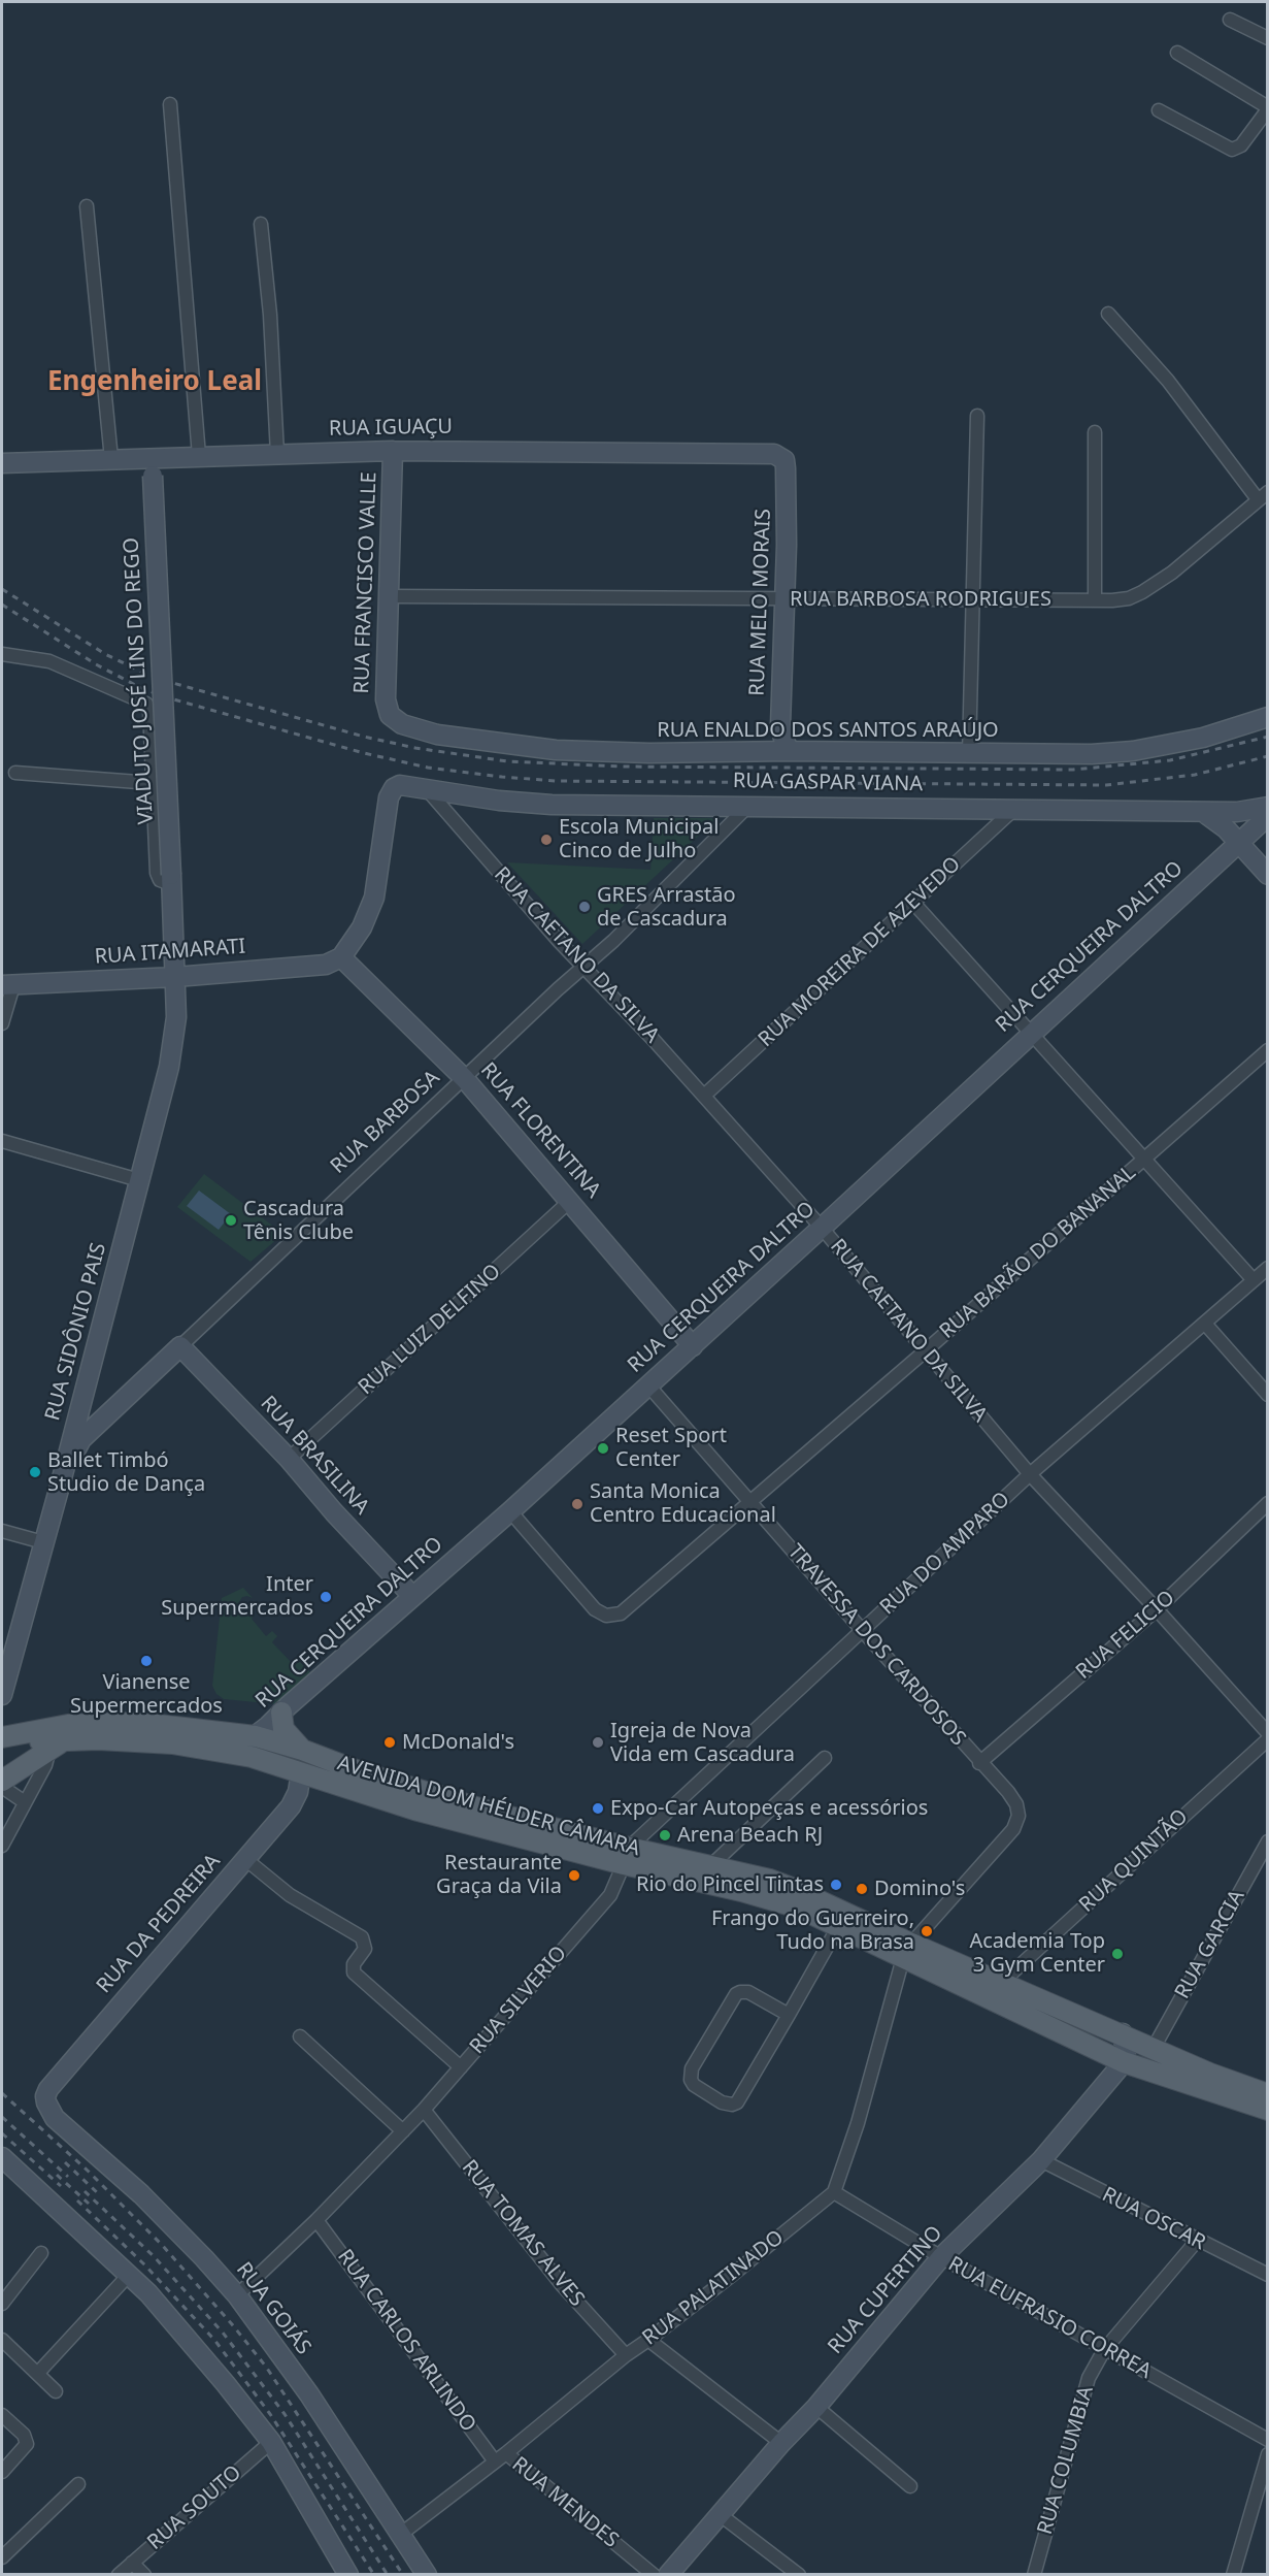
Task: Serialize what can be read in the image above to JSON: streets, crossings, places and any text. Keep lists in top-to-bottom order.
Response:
{
  "streets": {
    "main road": [
      "RUA IGUAÇU",
      "RUA FRANCISCO VALLE",
      "RUA MELO MORAIS",
      "VIADUTO JOSÉ LINS DO REGO",
      "RUA ENALDO DOS SANTOS ARAÚJO",
      "RUA GASPAR VIANA",
      "RUA CERQUEIRA DALTRO",
      "RUA ITAMARATI",
      "RUA BARBOSA",
      "RUA FLORENTINA",
      "RUA SIDÔNIO PAIS",
      "RUA BRASILINA",
      "AVENIDA DOM HÉLDER CÂMARA",
      "RUA DA PEDREIRA",
      "RUA CUPERTINO",
      "RUA GOIÁS"
    ],
    "street": [
      "RUA BARBOSA RODRIGUES",
      "RUA MOREIRA DE AZEVEDO",
      "RUA CAETANO DA SILVA",
      "RUA BARÃO DO BANANAL",
      "RUA LUIZ DELFINO",
      "RUA DO AMPARO",
      "RUA FELICIO",
      "TRAVESSA DOS CARDOSOS",
      "RUA QUINTÃO",
      "RUA GARCIA",
      "RUA SILVERIO",
      "RUA OSCAR",
      "RUA TOMAS ALVES",
      "RUA PALATINADO",
      "RUA EUFRASIO CORREA",
      "RUA CARLOS ARLINDO",
      "RUA COLUMBIA",
      "RUA MENDES",
      "RUA SOUTO"
    ]
  },
  "crossings": [
    ["RUA IGUAÇU", "RUA FRANCISCO VALLE"],
    ["RUA IGUAÇU", "RUA MELO MORAIS"],
    ["RUA IGUAÇU", "VIADUTO JOSÉ LINS DO REGO"],
    ["RUA FRANCISCO VALLE", "RUA BARBOSA RODRIGUES"],
    ["RUA FRANCISCO VALLE", "RUA ENALDO DOS SANTOS ARAÚJO"],
    ["RUA BARBOSA RODRIGUES", "RUA MELO MORAIS"],
    ["RUA MELO MORAIS", "RUA ENALDO DOS SANTOS ARAÚJO"],
    ["VIADUTO JOSÉ LINS DO REGO", "RUA ITAMARATI"],
    ["VIADUTO JOSÉ LINS DO REGO", "RUA SIDÔNIO PAIS"],
    ["RUA GASPAR VIANA", "RUA ITAMARATI"],
    ["RUA GASPAR VIANA", "RUA MOREIRA DE AZEVEDO"],
    ["RUA GASPAR VIANA", "RUA CAETANO DA SILVA"],
    ["RUA GASPAR VIANA", "RUA BARBOSA"],
    ["RUA GASPAR VIANA", "RUA FLORENTINA"],
    ["RUA CERQUEIRA DALTRO", "RUA CAETANO DA SILVA"],
    ["RUA CERQUEIRA DALTRO", "RUA FLORENTINA"],
    ["RUA CERQUEIRA DALTRO", "RUA BARÃO DO BANANAL"],
    ["RUA CERQUEIRA DALTRO", "RUA BRASILINA"],
    ["RUA CERQUEIRA DALTRO", "TRAVESSA DOS CARDOSOS"],
    ["RUA CERQUEIRA DALTRO", "AVENIDA DOM HÉLDER CÂMARA"],
    ["RUA ITAMARATI", "RUA FLORENTINA"],
    ["RUA ITAMARATI", "RUA SIDÔNIO PAIS"],
    ["RUA MOREIRA DE AZEVEDO", "RUA CAETANO DA SILVA"],
    ["RUA CAETANO DA SILVA", "RUA BARBOSA"],
    ["RUA CAETANO DA SILVA", "RUA BARÃO DO BANANAL"],
    ["RUA CAETANO DA SILVA", "RUA DO AMPARO"],
    ["RUA CAETANO DA SILVA", "RUA FELICIO"],
    ["RUA BARBOSA", "RUA FLORENTINA"],
    ["RUA BARBOSA", "RUA SIDÔNIO PAIS"],
    ["RUA BARBOSA", "RUA BRASILINA"],
    ["RUA FLORENTINA", "RUA LUIZ DELFINO"],
    ["RUA BARÃO DO BANANAL", "TRAVESSA DOS CARDOSOS"],
    ["RUA LUIZ DELFINO", "RUA BRASILINA"],
    ["RUA DO AMPARO", "TRAVESSA DOS CARDOSOS"],
    ["RUA DO AMPARO", "AVENIDA DOM HÉLDER CÂMARA"],
    ["RUA DO AMPARO", "RUA SILVERIO"],
    ["RUA FELICIO", "TRAVESSA DOS CARDOSOS"],
    ["TRAVESSA DOS CARDOSOS", "AVENIDA DOM HÉLDER CÂMARA"],
    ["AVENIDA DOM HÉLDER CÂMARA", "RUA QUINTÃO"],
    ["AVENIDA DOM HÉLDER CÂMARA", "RUA DA PEDREIRA"],
    ["AVENIDA DOM HÉLDER CÂMARA", "RUA GARCIA"],
    ["AVENIDA DOM HÉLDER CÂMARA", "RUA SILVERIO"],
    ["AVENIDA DOM HÉLDER CÂMARA", "RUA CUPERTINO"],
    ["RUA DA PEDREIRA", "RUA GOIÁS"],
    ["RUA SILVERIO", "RUA TOMAS ALVES"],
    ["RUA SILVERIO", "RUA GOIÁS"],
    ["RUA SILVERIO", "RUA CARLOS ARLINDO"],
    ["RUA OSCAR", "RUA CUPERTINO"],
    ["RUA OSCAR", "RUA COLUMBIA"],
    ["RUA TOMAS ALVES", "RUA PALATINADO"],
    ["RUA PALATINADO", "RUA GOIÁS"],
    ["RUA PALATINADO", "RUA EUFRASIO CORREA"],
    ["RUA PALATINADO", "RUA CARLOS ARLINDO"],
    ["RUA PALATINADO", "RUA MENDES"],
    ["RUA CUPERTINO", "RUA EUFRASIO CORREA"],
    ["RUA EUFRASIO CORREA", "RUA COLUMBIA"],
    ["RUA CARLOS ARLINDO", "RUA MENDES"]
  ],
  "districts": ["Engenheiro Leal"],
  "places": [
    "Escola Municipal Cinco de Julho",
    "GRES Arrastão de Cascadura",
    "Cascadura Tênis Clube",
    "Reset Sport Center",
    "Ballet Timbó Studio de Dança",
    "Santa Monica Centro Educacional",
    "Inter Supermercados",
    "Vianense Supermercados",
    "McDonald's",
    "Igreja de Nova Vida em Cascadura",
    "Expo-Car Autopeças e acessórios",
    "Arena Beach RJ",
    "Restaurante Graça da Vila",
    "Rio do Pincel Tintas",
    "Domino's",
    "Frango do Guerreiro, Tudo na Brasa",
    "Academia Top 3 Gym Center"
  ]
}
